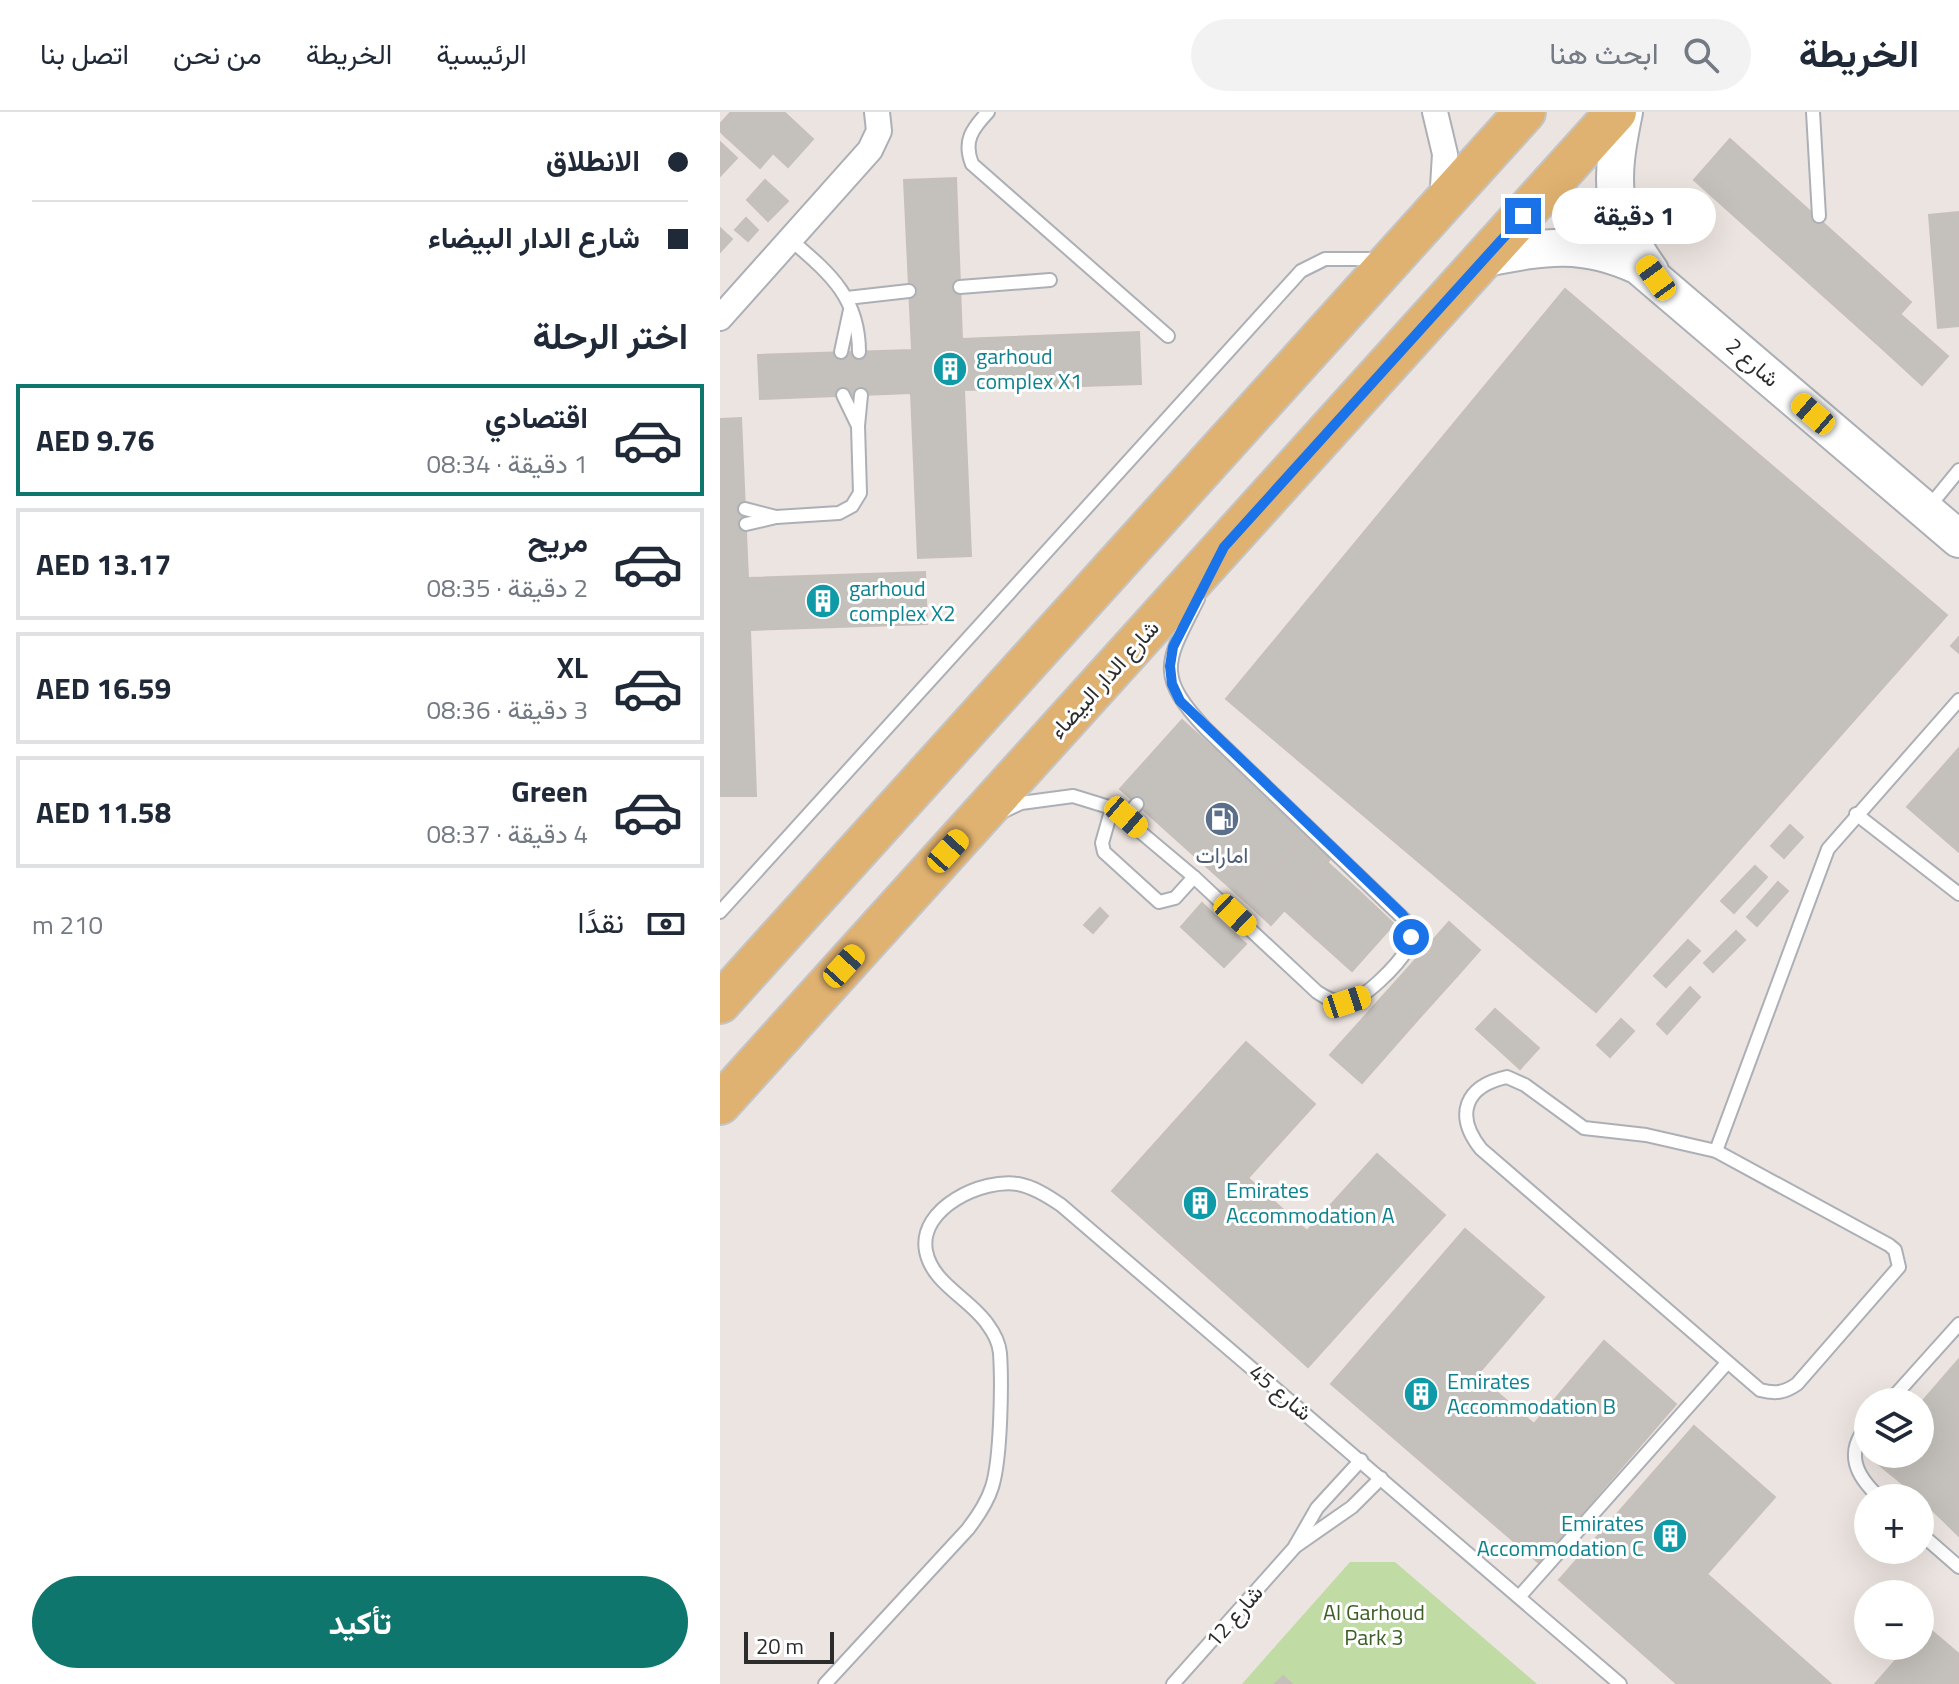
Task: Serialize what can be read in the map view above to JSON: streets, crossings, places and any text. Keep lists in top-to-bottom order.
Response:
{
  "streets": {
    "main road": ["شارع الدار البيضاء"],
    "street": ["شارع 2"],
    "lane": ["شارع 45", "شارع 12"]
  },
  "crossings": [
    ["شارع 2", "شارع الدار البيضاء"],
    ["شارع 45", "شارع 12"]
  ],
  "parks": ["Al Garhoud Park 3"],
  "places": {
    "building": [
      "garhoud complex X1",
      "garhoud complex X2",
      "Emirates Accommodation A",
      "Emirates Accommodation B",
      "Emirates Accommodation C"
    ],
    "fuel station": ["امارات"]
  },
  "scale_bar": "20 m",
  "page": {
    "header": "الخريطة",
    "search": "ابحث هنا",
    "nav": [
      "الرئيسية",
      "الخريطة",
      "من نحن",
      "اتصل بنا"
    ],
    "banner": ["الانطلاق", "شارع الدار البيضاء"],
    "bubble": "1 دقيقة",
    "heading": "اختر الرحلة",
    "list": [
      {
        "name": "اقتصادي",
        "note": "1 دقيقة · 08:34",
        "value": "AED 9.76"
      },
      {
        "name": "مريح",
        "note": "2 دقيقة · 08:35",
        "value": "AED 13.17"
      },
      {
        "name": "XL",
        "note": "3 دقيقة · 08:36",
        "value": "AED 16.59"
      },
      {
        "name": "Green",
        "note": "4 دقيقة · 08:37",
        "value": "AED 11.58"
      }
    ],
    "pay": ["نقدًا", "210 m"],
    "map_buttons": ["+", "−"],
    "buttons": "تأكيد",
    "scale": "20 m"
  }
}
